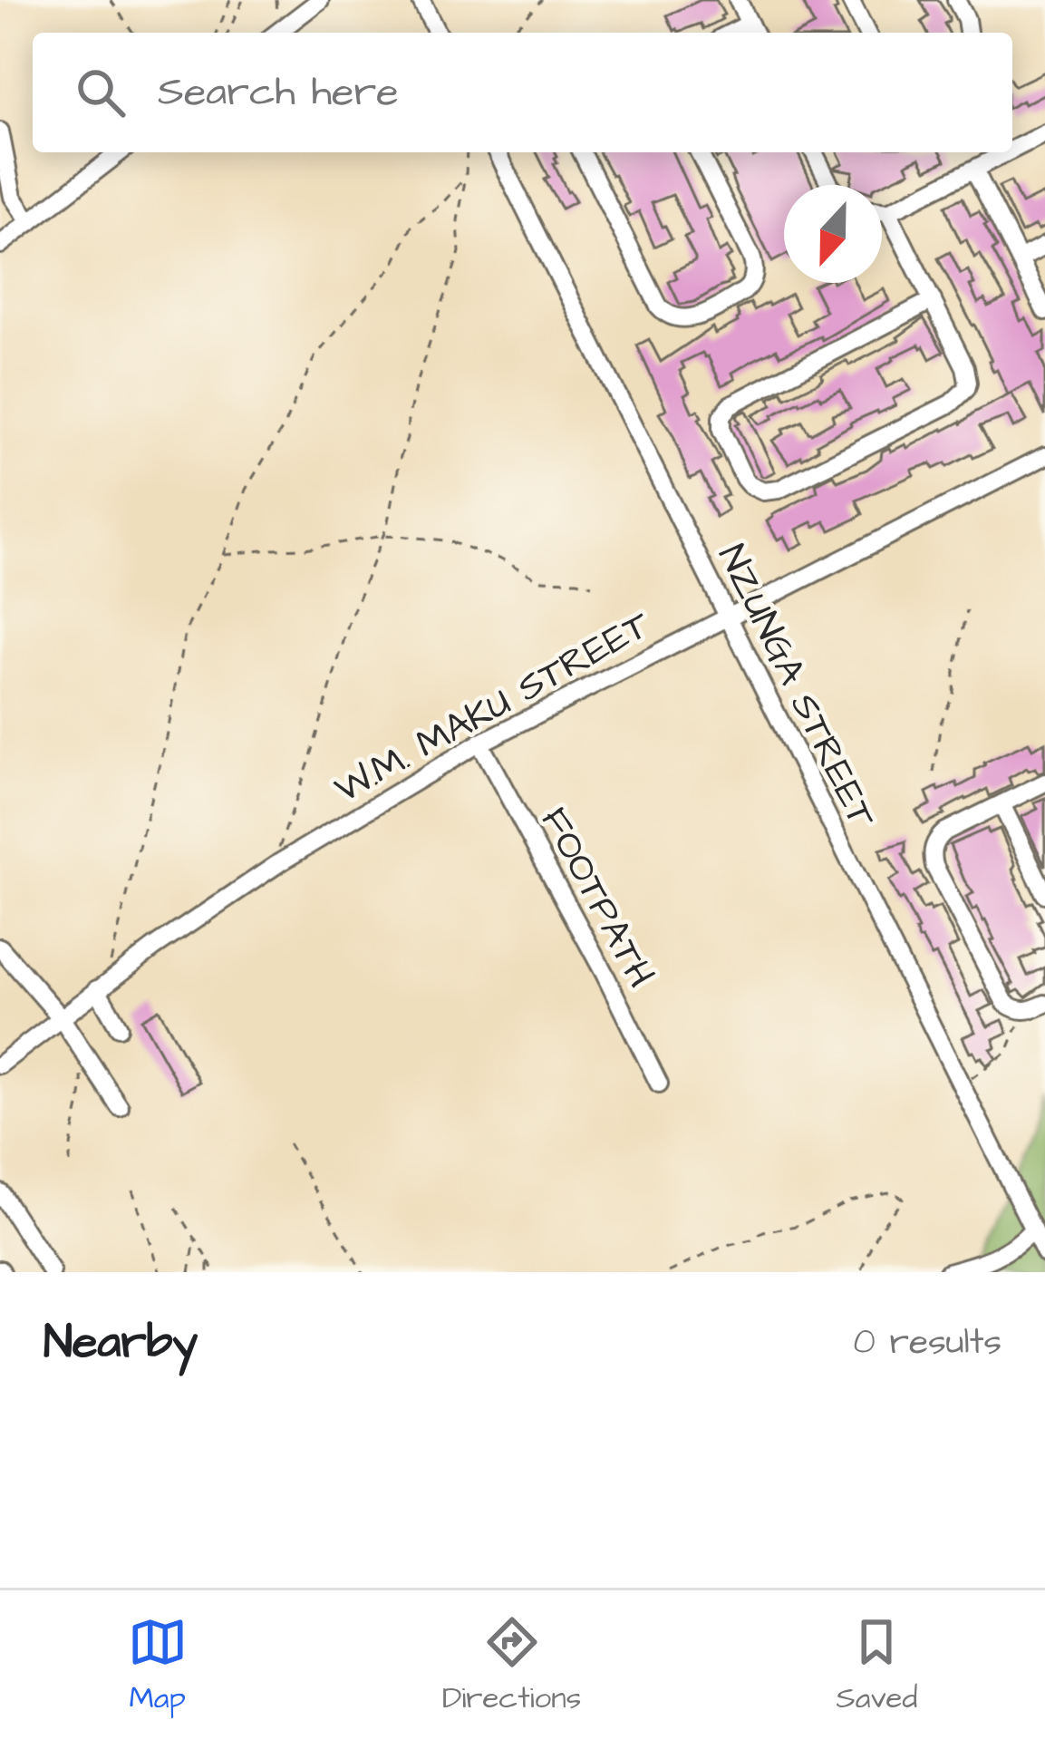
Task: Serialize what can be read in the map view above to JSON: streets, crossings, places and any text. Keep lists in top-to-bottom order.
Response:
{
  "streets": {
    "street": ["NZUNGA STREET", "W.M. MAKU STREET", "FOOTPATH"]
  },
  "crossings": [
    ["NZUNGA STREET", "W.M. MAKU STREET"],
    ["W.M. MAKU STREET", "FOOTPATH"]
  ],
  "north": "bottom",
  "page": {
    "search": "Search here",
    "heading": ["Nearby", "0 results"],
    "nav": ["Map", "Directions", "Saved"]
  }
}
